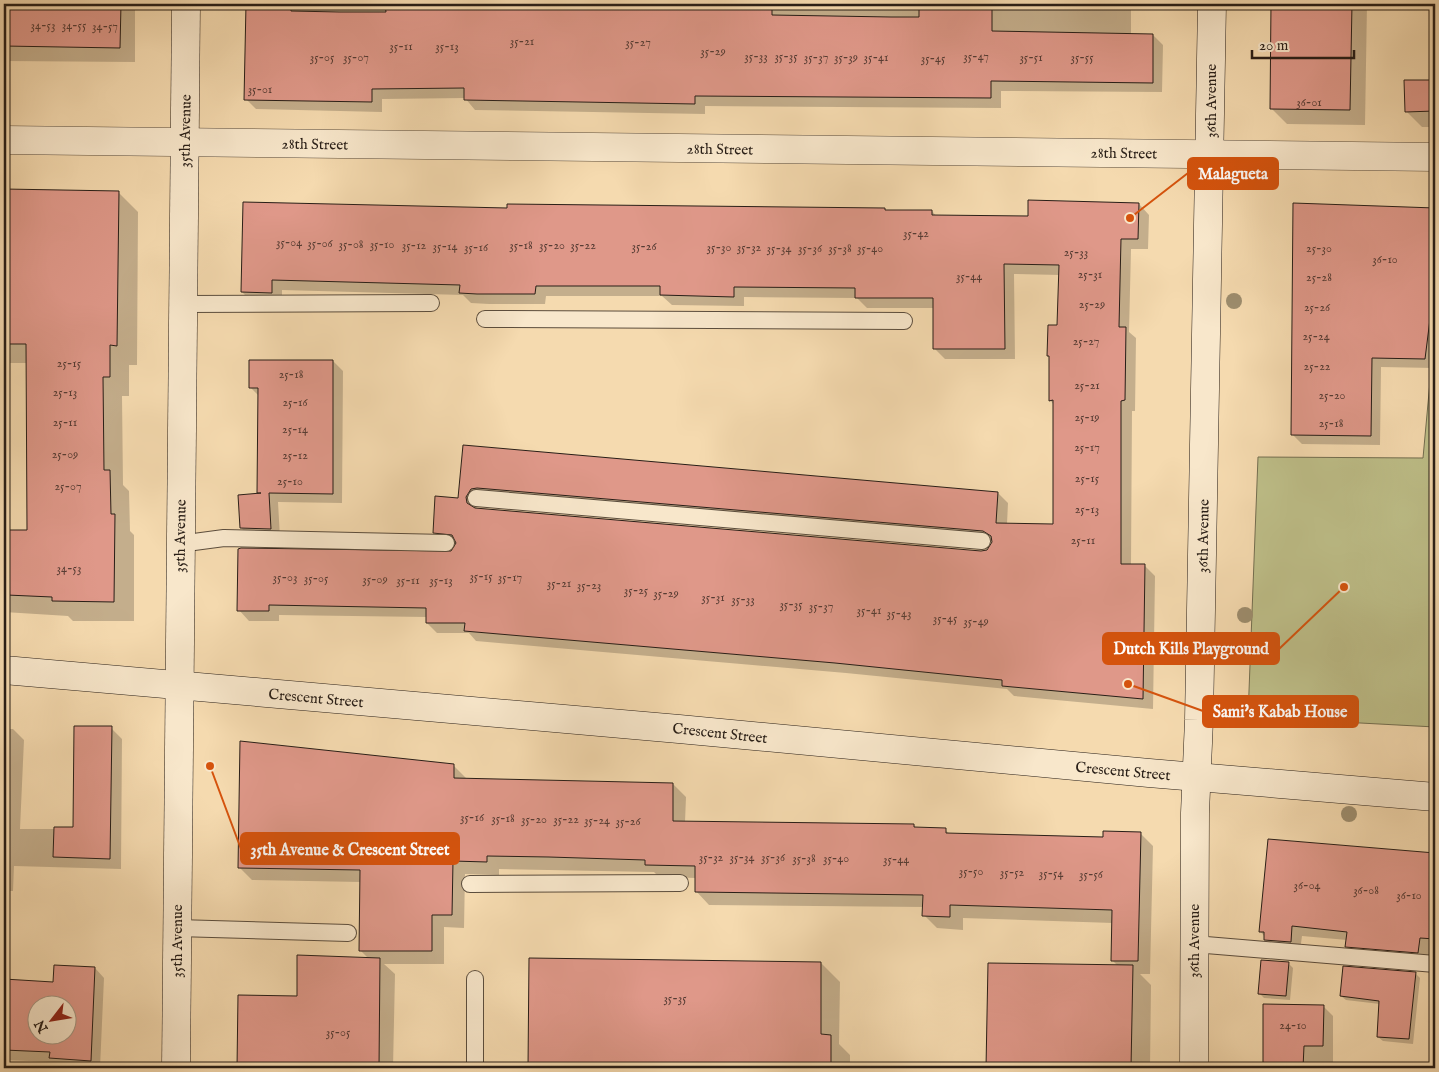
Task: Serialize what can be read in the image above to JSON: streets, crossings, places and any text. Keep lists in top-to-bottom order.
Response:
{
  "streets": {
    "street": [
      "36th Avenue",
      "35th Avenue",
      "28th Street",
      "Crescent Street"
    ]
  },
  "crossings": [
    ["36th Avenue", "28th Street"],
    ["36th Avenue", "Crescent Street"],
    ["35th Avenue", "28th Street"],
    ["35th Avenue", "Crescent Street"]
  ],
  "places": [
    "Malagueta",
    "Dutch Kills Playground",
    "Sami's Kabab House",
    "35th Avenue & Crescent Street"
  ],
  "house_numbers": [
    "34-53",
    "34-55",
    "34-57",
    "35-21",
    "35-27",
    "35-11",
    "35-13",
    "35-29",
    "35-33",
    "35-35",
    "35-47",
    "35-05",
    "35-07",
    "35-37",
    "35-39",
    "35-41",
    "35-51",
    "35-55",
    "35-45",
    "35-01",
    "36-01",
    "35-42",
    "35-04",
    "35-06",
    "35-08",
    "35-10",
    "35-12",
    "35-18",
    "35-20",
    "35-22",
    "35-14",
    "35-26",
    "35-16",
    "35-30",
    "35-32",
    "35-34",
    "35-36",
    "35-38",
    "35-40",
    "25-30",
    "25-33",
    "36-10",
    "25-31",
    "35-44",
    "25-28",
    "25-29",
    "25-26",
    "25-24",
    "25-27",
    "25-15",
    "25-22",
    "25-18",
    "25-21",
    "25-13",
    "25-20",
    "25-16",
    "25-19",
    "25-11",
    "25-18",
    "25-14",
    "25-17",
    "25-09",
    "25-12",
    "25-15",
    "25-10",
    "25-07",
    "25-13",
    "25-11",
    "34-53",
    "35-15",
    "35-03",
    "35-17",
    "35-05",
    "35-09",
    "35-11",
    "35-13",
    "35-21",
    "35-23",
    "35-25",
    "35-29",
    "35-31",
    "35-33",
    "35-35",
    "35-37",
    "35-41",
    "35-43",
    "35-45",
    "35-49",
    "35-16",
    "35-18",
    "35-20",
    "35-22",
    "35-24",
    "35-26",
    "35-32",
    "35-34",
    "35-36",
    "35-38",
    "35-40",
    "35-44",
    "35-50",
    "35-52",
    "35-54",
    "35-56",
    "36-04",
    "36-08",
    "36-10",
    "35-35",
    "24-10",
    "35-05"
  ],
  "scale_bar": "20 m",
  "north": "bottom left"
}
